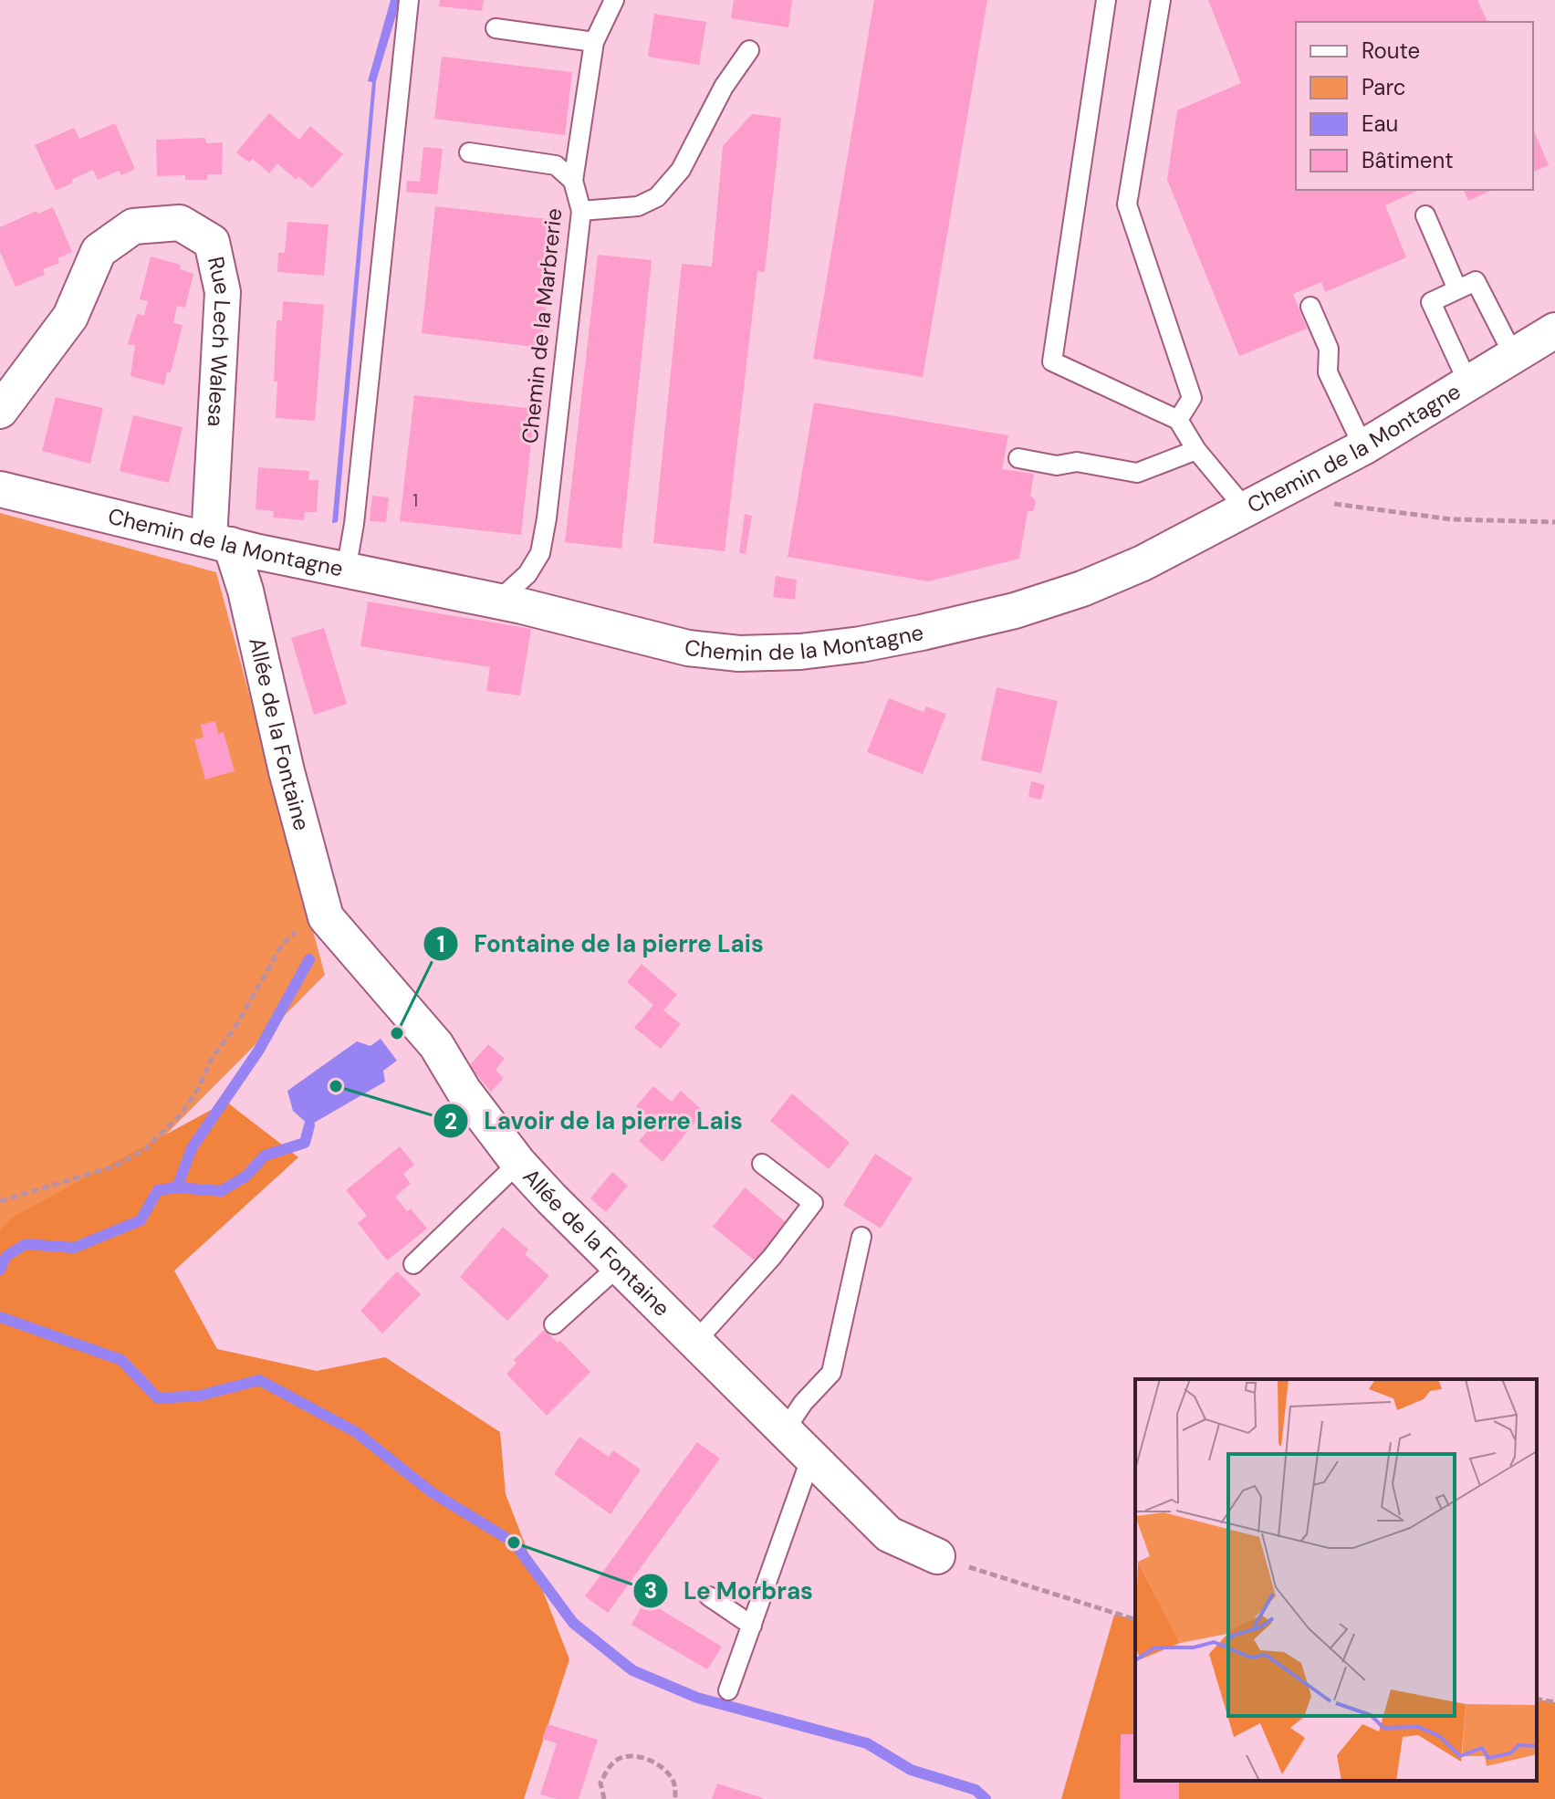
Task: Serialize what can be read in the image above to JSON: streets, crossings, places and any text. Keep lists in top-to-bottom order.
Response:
{
  "streets": {
    "street": ["Rue Lech Walesa", "Chemin de la Montagne", "Allée de la Fontaine"],
    "lane": ["Chemin de la Marbrerie"]
  },
  "crossings": [
    ["Chemin de la Marbrerie", "Chemin de la Montagne"],
    ["Rue Lech Walesa", "Chemin de la Montagne"],
    ["Rue Lech Walesa", "Allée de la Fontaine"],
    ["Chemin de la Montagne", "Allée de la Fontaine"]
  ],
  "places": ["Fontaine de la pierre Lais", "Lavoir de la pierre Lais", "Le Morbras"],
  "house_numbers": ["1"],
  "legend": [
    "Route",
    "Parc",
    "Eau",
    "Bâtiment"
  ]
}
